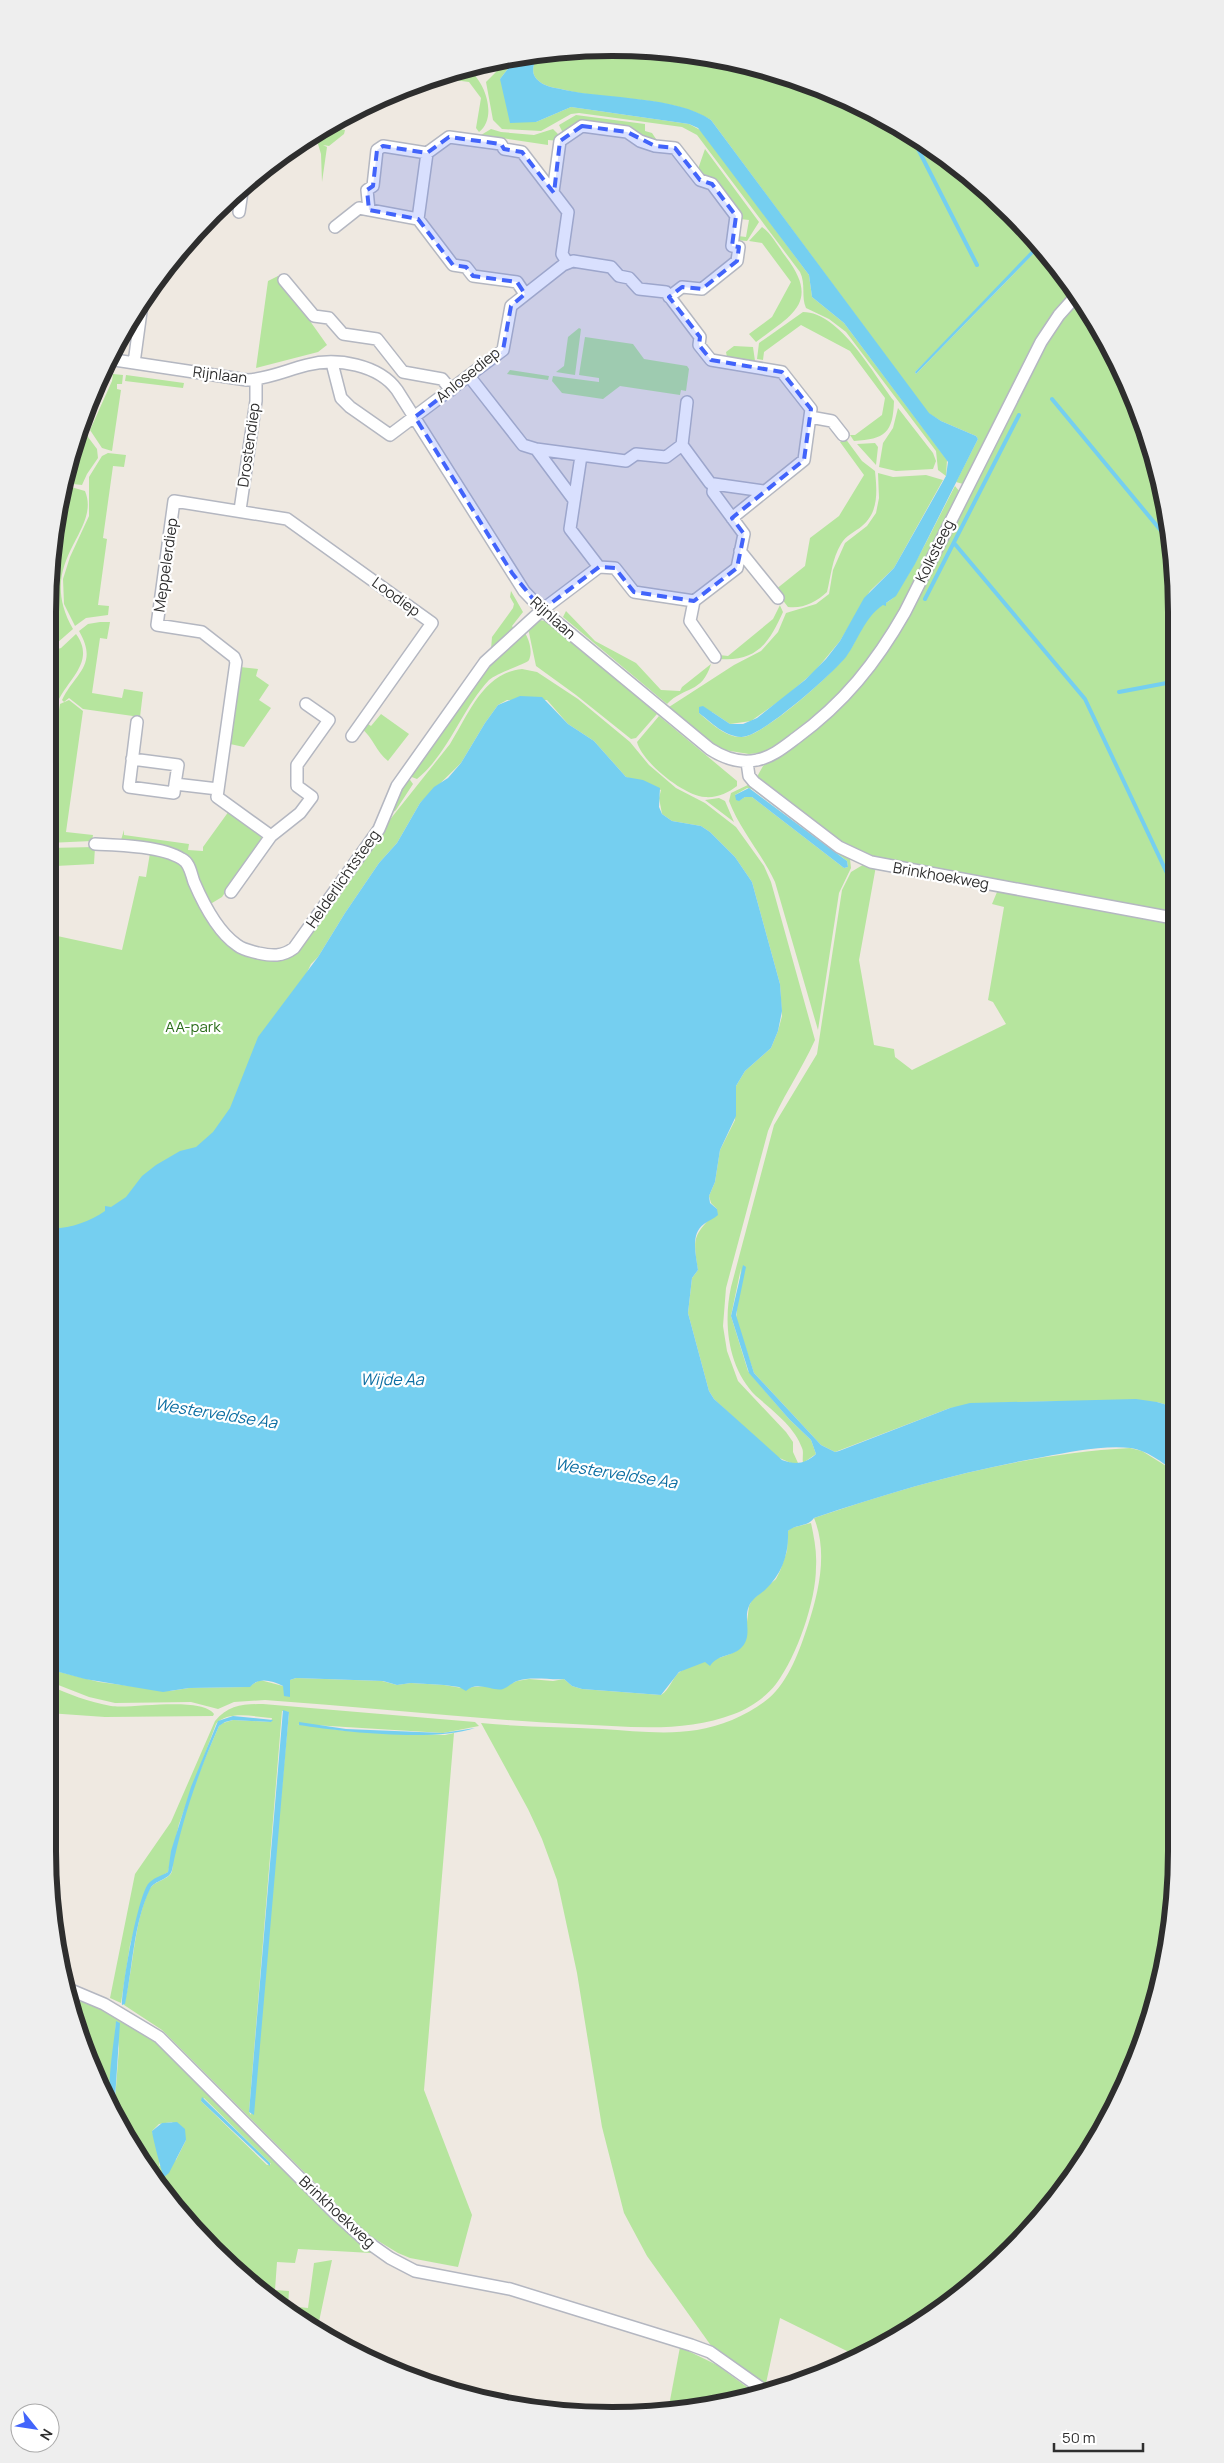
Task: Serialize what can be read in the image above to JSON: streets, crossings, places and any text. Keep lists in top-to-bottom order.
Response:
{
  "streets": {
    "street": [
      "Rijnlaan",
      "Anlosediep",
      "Drostendiep",
      "Kolksteeg",
      "Meppelerdiep",
      "Loodiep",
      "Brinkhoekweg",
      "Helderlichtsteeg"
    ]
  },
  "crossings": [
    ["Rijnlaan", "Anlosediep"],
    ["Rijnlaan", "Drostendiep"],
    ["Rijnlaan", "Kolksteeg"],
    ["Rijnlaan", "Brinkhoekweg"],
    ["Rijnlaan", "Helderlichtsteeg"],
    ["Drostendiep", "Meppelerdiep"],
    ["Drostendiep", "Loodiep"],
    ["Kolksteeg", "Brinkhoekweg"],
    ["Meppelerdiep", "Loodiep"]
  ],
  "water": ["Wijde Aa", "Westerveldse Aa"],
  "parks": ["AA-park"],
  "scale_bar": "50 m",
  "north": "bottom right"
}
